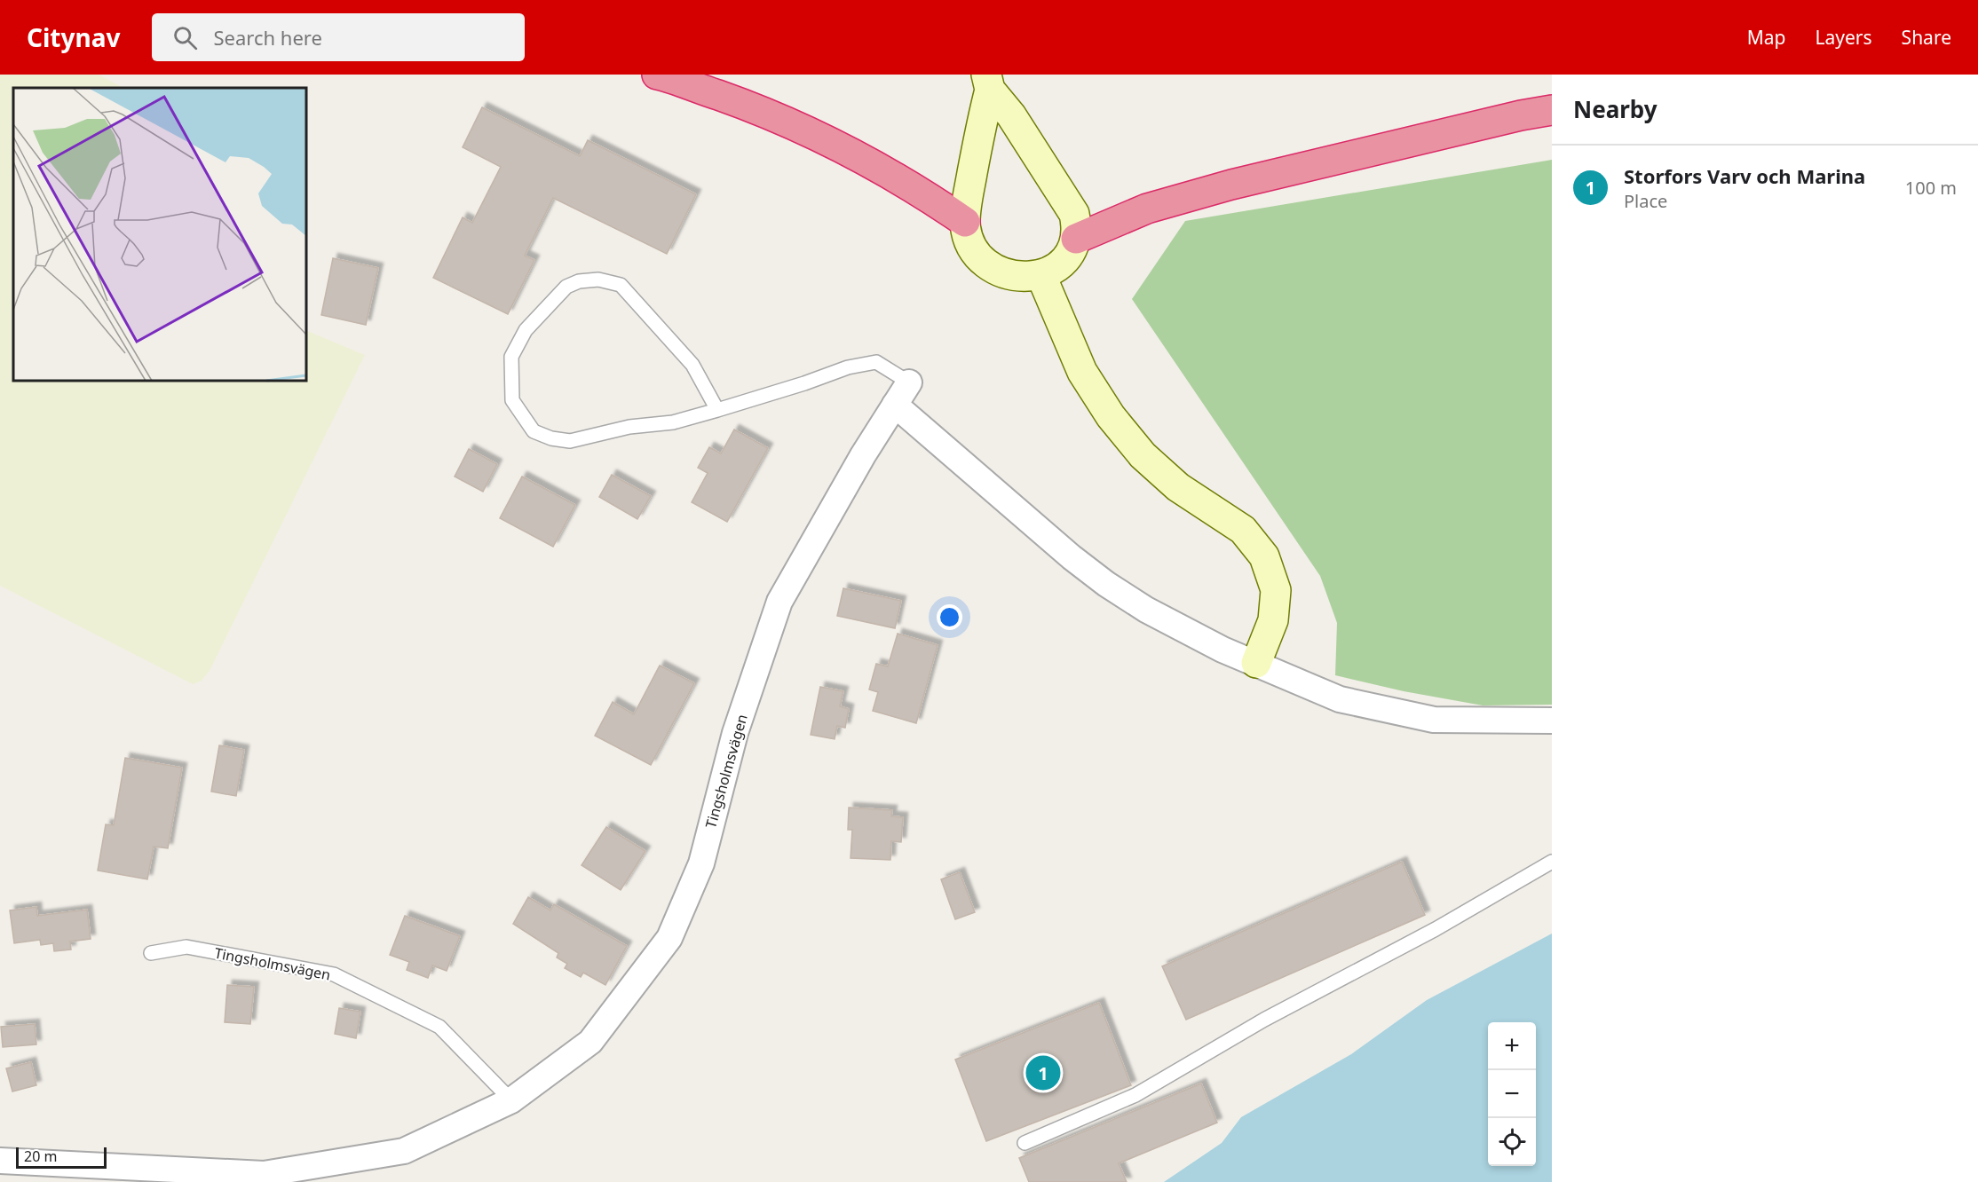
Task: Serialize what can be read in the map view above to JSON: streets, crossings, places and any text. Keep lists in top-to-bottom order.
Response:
{
  "streets": {
    "street": ["Tingsholmsvägen"]
  },
  "scale_bar": "20 m",
  "page": {
    "header": "Citynav",
    "search": "Search here",
    "nav": ["Map", "Layers", "Share"],
    "heading": "Nearby",
    "list": [
      {
        "mark": "1",
        "name": "Storfors Varv och Marina",
        "note": "Place",
        "value": "100 m"
      }
    ],
    "map_buttons": ["+", "−"],
    "pins": "1",
    "scale": "20 m"
  }
}
